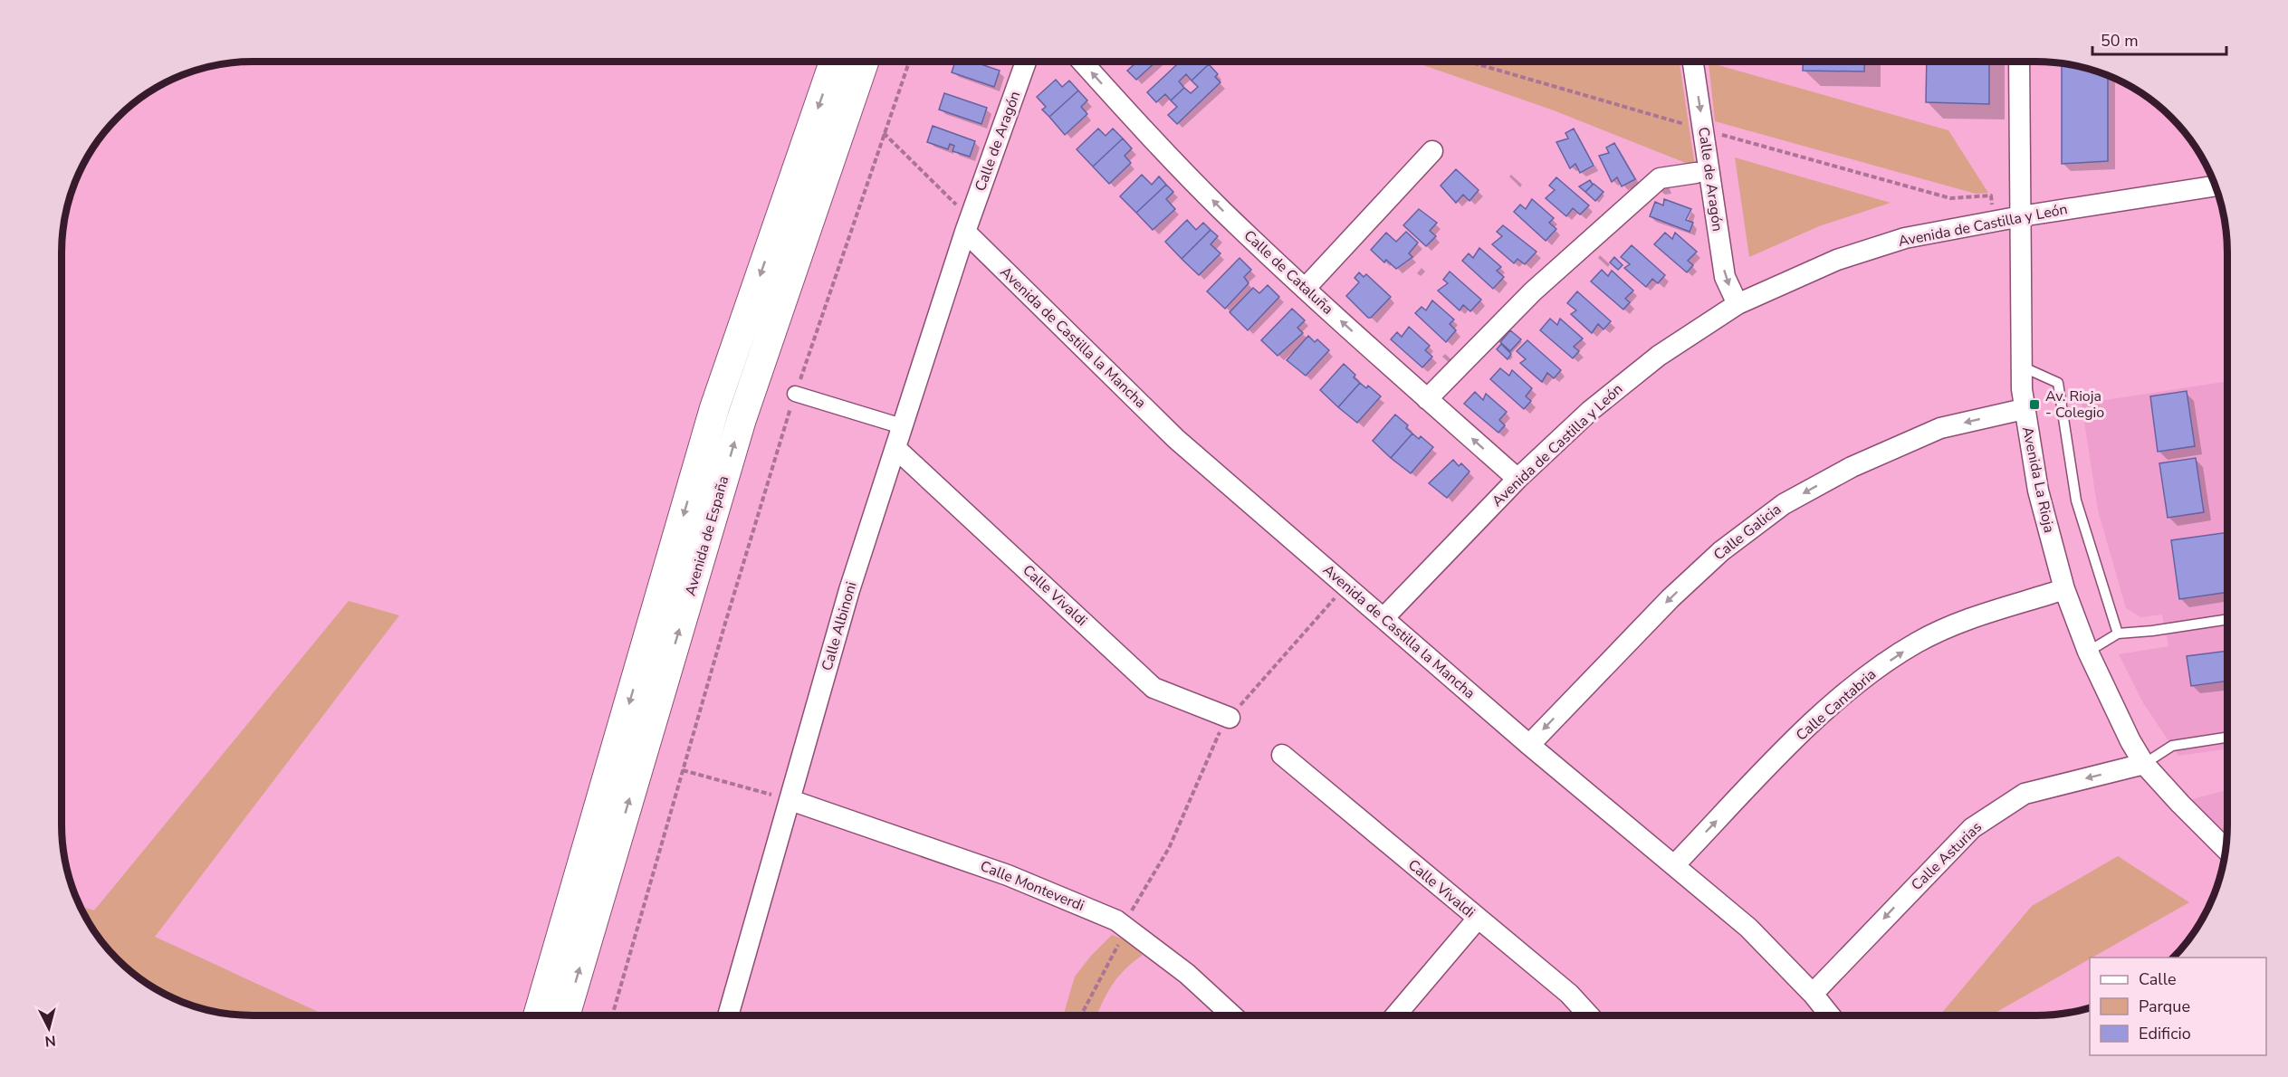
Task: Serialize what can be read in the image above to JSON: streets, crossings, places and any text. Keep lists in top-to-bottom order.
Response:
{
  "streets": {
    "main road": ["Avenida de España"],
    "street": [
      "Calle de Aragón",
      "Avenida de Castilla y León",
      "Calle de Cataluña",
      "Avenida de Castilla la Mancha",
      "Avenida La Rioja",
      "Calle Galicia",
      "Calle Vivaldi",
      "Calle Albinoni",
      "Calle Cantabria",
      "Calle Asturias",
      "Calle Monteverdi"
    ]
  },
  "crossings": [
    ["Calle de Aragón", "Avenida de Castilla y León"],
    ["Calle de Aragón", "Avenida de Castilla la Mancha"],
    ["Calle de Aragón", "Calle Albinoni"],
    ["Avenida de Castilla y León", "Calle de Cataluña"],
    ["Avenida de Castilla y León", "Avenida de Castilla la Mancha"],
    ["Avenida de Castilla y León", "Avenida La Rioja"],
    ["Avenida de Castilla la Mancha", "Calle Galicia"],
    ["Avenida de Castilla la Mancha", "Calle Albinoni"],
    ["Avenida de Castilla la Mancha", "Calle Cantabria"],
    ["Avenida de Castilla la Mancha", "Calle Asturias"],
    ["Avenida La Rioja", "Calle Galicia"],
    ["Avenida La Rioja", "Calle Cantabria"],
    ["Avenida La Rioja", "Calle Asturias"],
    ["Calle Vivaldi", "Calle Albinoni"],
    ["Calle Albinoni", "Calle Monteverdi"]
  ],
  "one_way": [
    "Calle de Aragón",
    "Calle de Cataluña",
    "Calle Galicia",
    "Calle Cantabria",
    "Calle Asturias"
  ],
  "places": {
    "transit": ["Av. Rioja - Colegio"]
  },
  "legend": ["Calle", "Parque", "Edificio"],
  "scale_bar": "50 m",
  "north": "bottom"
}
